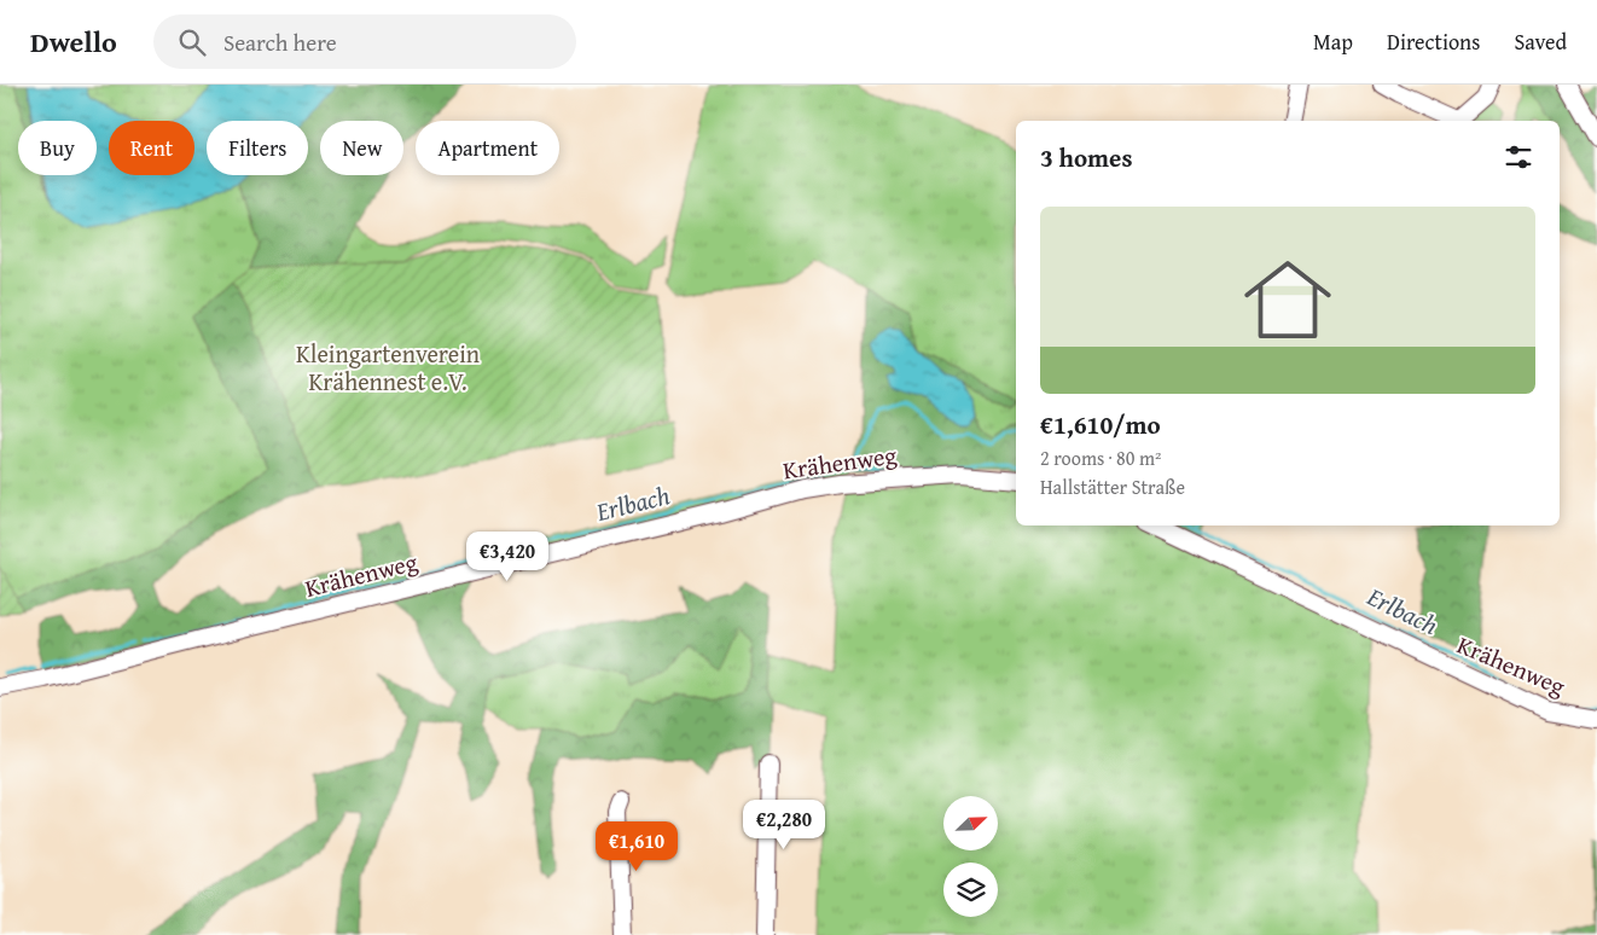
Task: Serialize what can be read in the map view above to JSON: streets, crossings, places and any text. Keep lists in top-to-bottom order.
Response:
{
  "streets": {
    "street": ["Krähenweg"]
  },
  "water": ["Erlbach"],
  "parks": ["Kleingartenverein Krähennest e.V."],
  "north": "top right",
  "page": {
    "header": "Dwello",
    "search": "Search here",
    "nav": ["Map", "Directions", "Saved"],
    "chip": [
      "Buy",
      "Rent",
      "Filters",
      "New",
      "Apartment"
    ],
    "heading": "3 homes",
    "list": [
      {
        "name": "€1,610/mo",
        "note": "2 rooms · 80 m² · Hallstätter Straße"
      }
    ],
    "price": ["€3,420", "€2,280", "€1,610"]
  }
}
